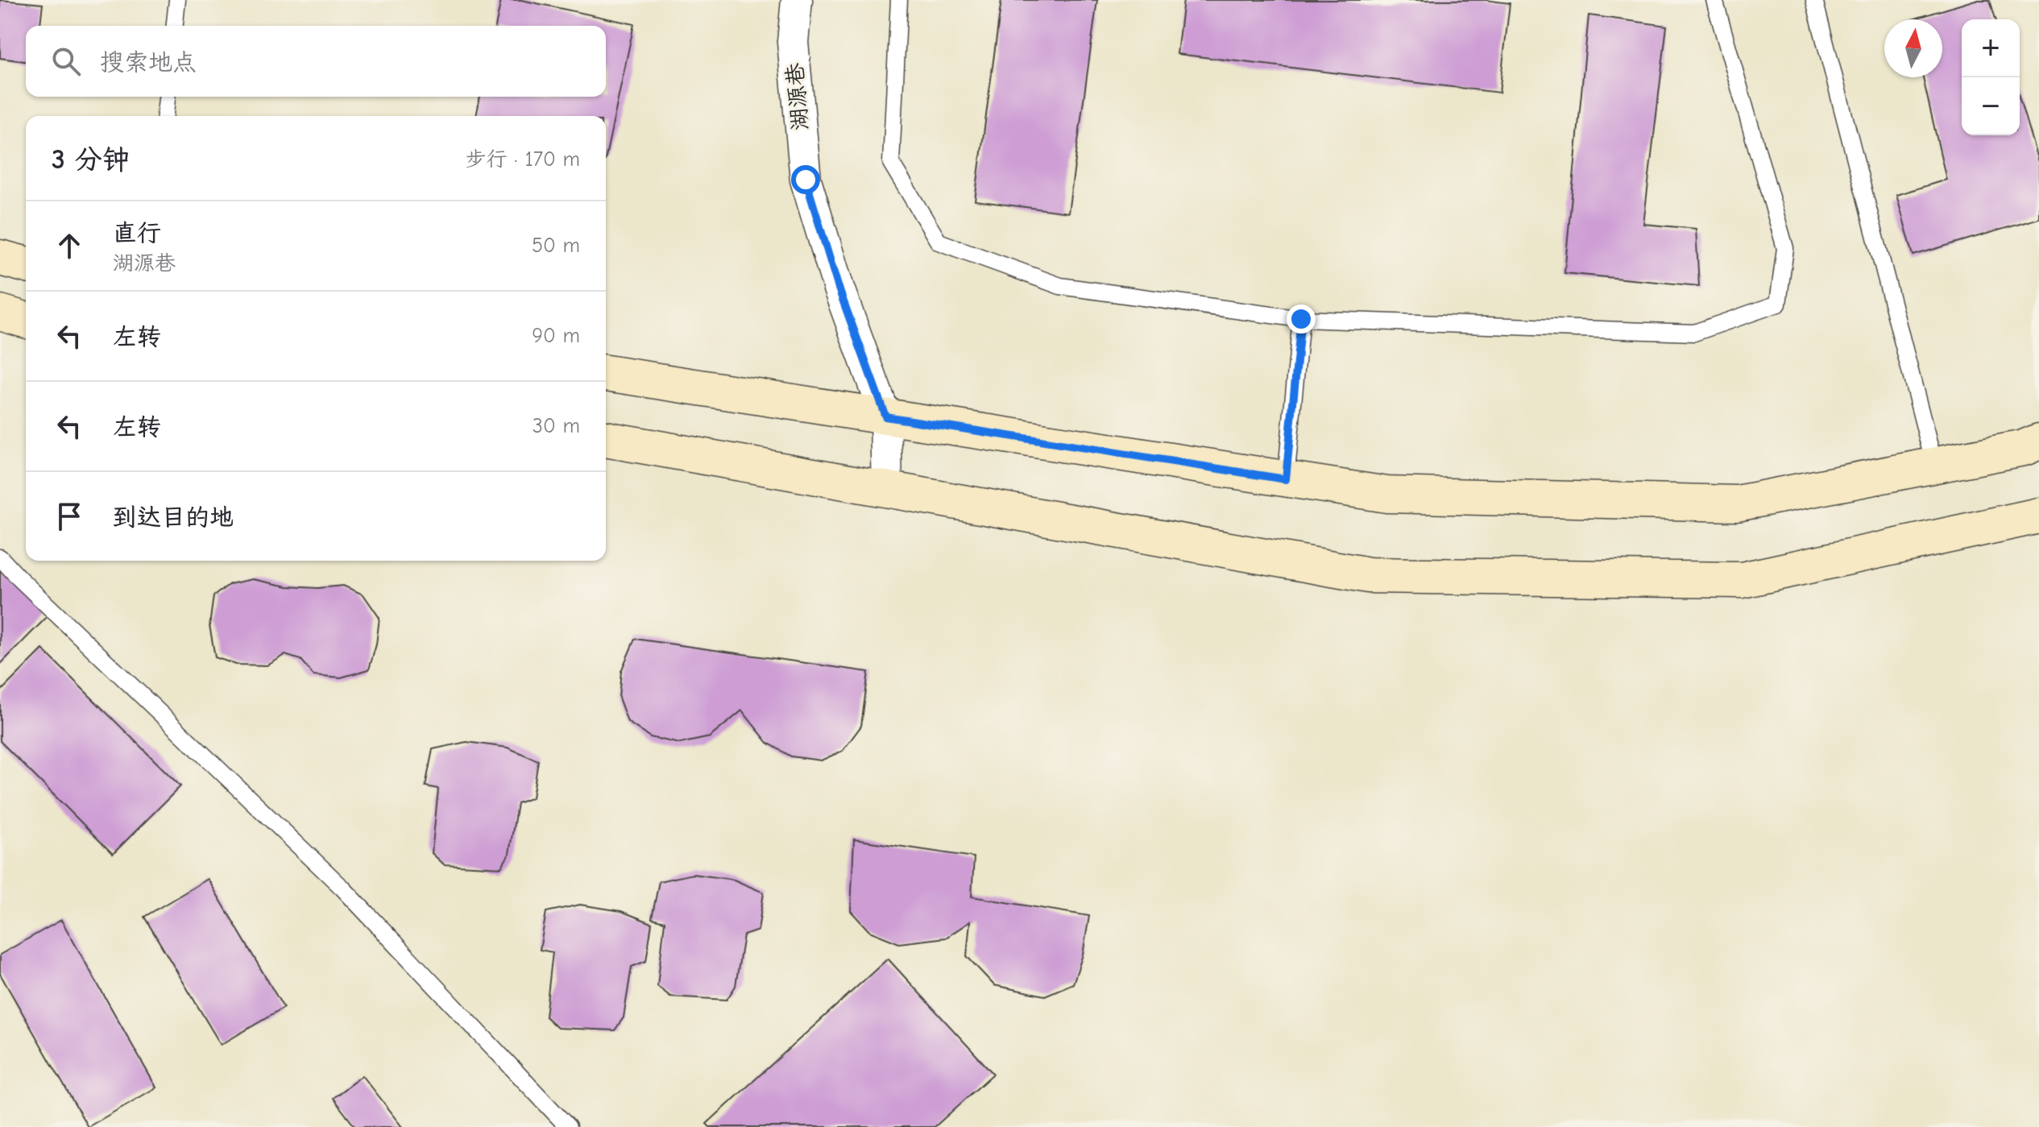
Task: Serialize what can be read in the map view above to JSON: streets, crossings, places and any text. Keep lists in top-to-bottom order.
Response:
{
  "streets": {
    "street": ["湖源巷"]
  },
  "north": "top",
  "page": {
    "map_buttons": ["+", "−"],
    "search": "搜索地点",
    "heading": ["3 分钟", "步行 · 170 m"],
    "list": [
      ["直行", "湖源巷", "50 m"],
      ["左转", "90 m"],
      ["左转", "30 m"],
      "到达目的地"
    ]
  }
}
